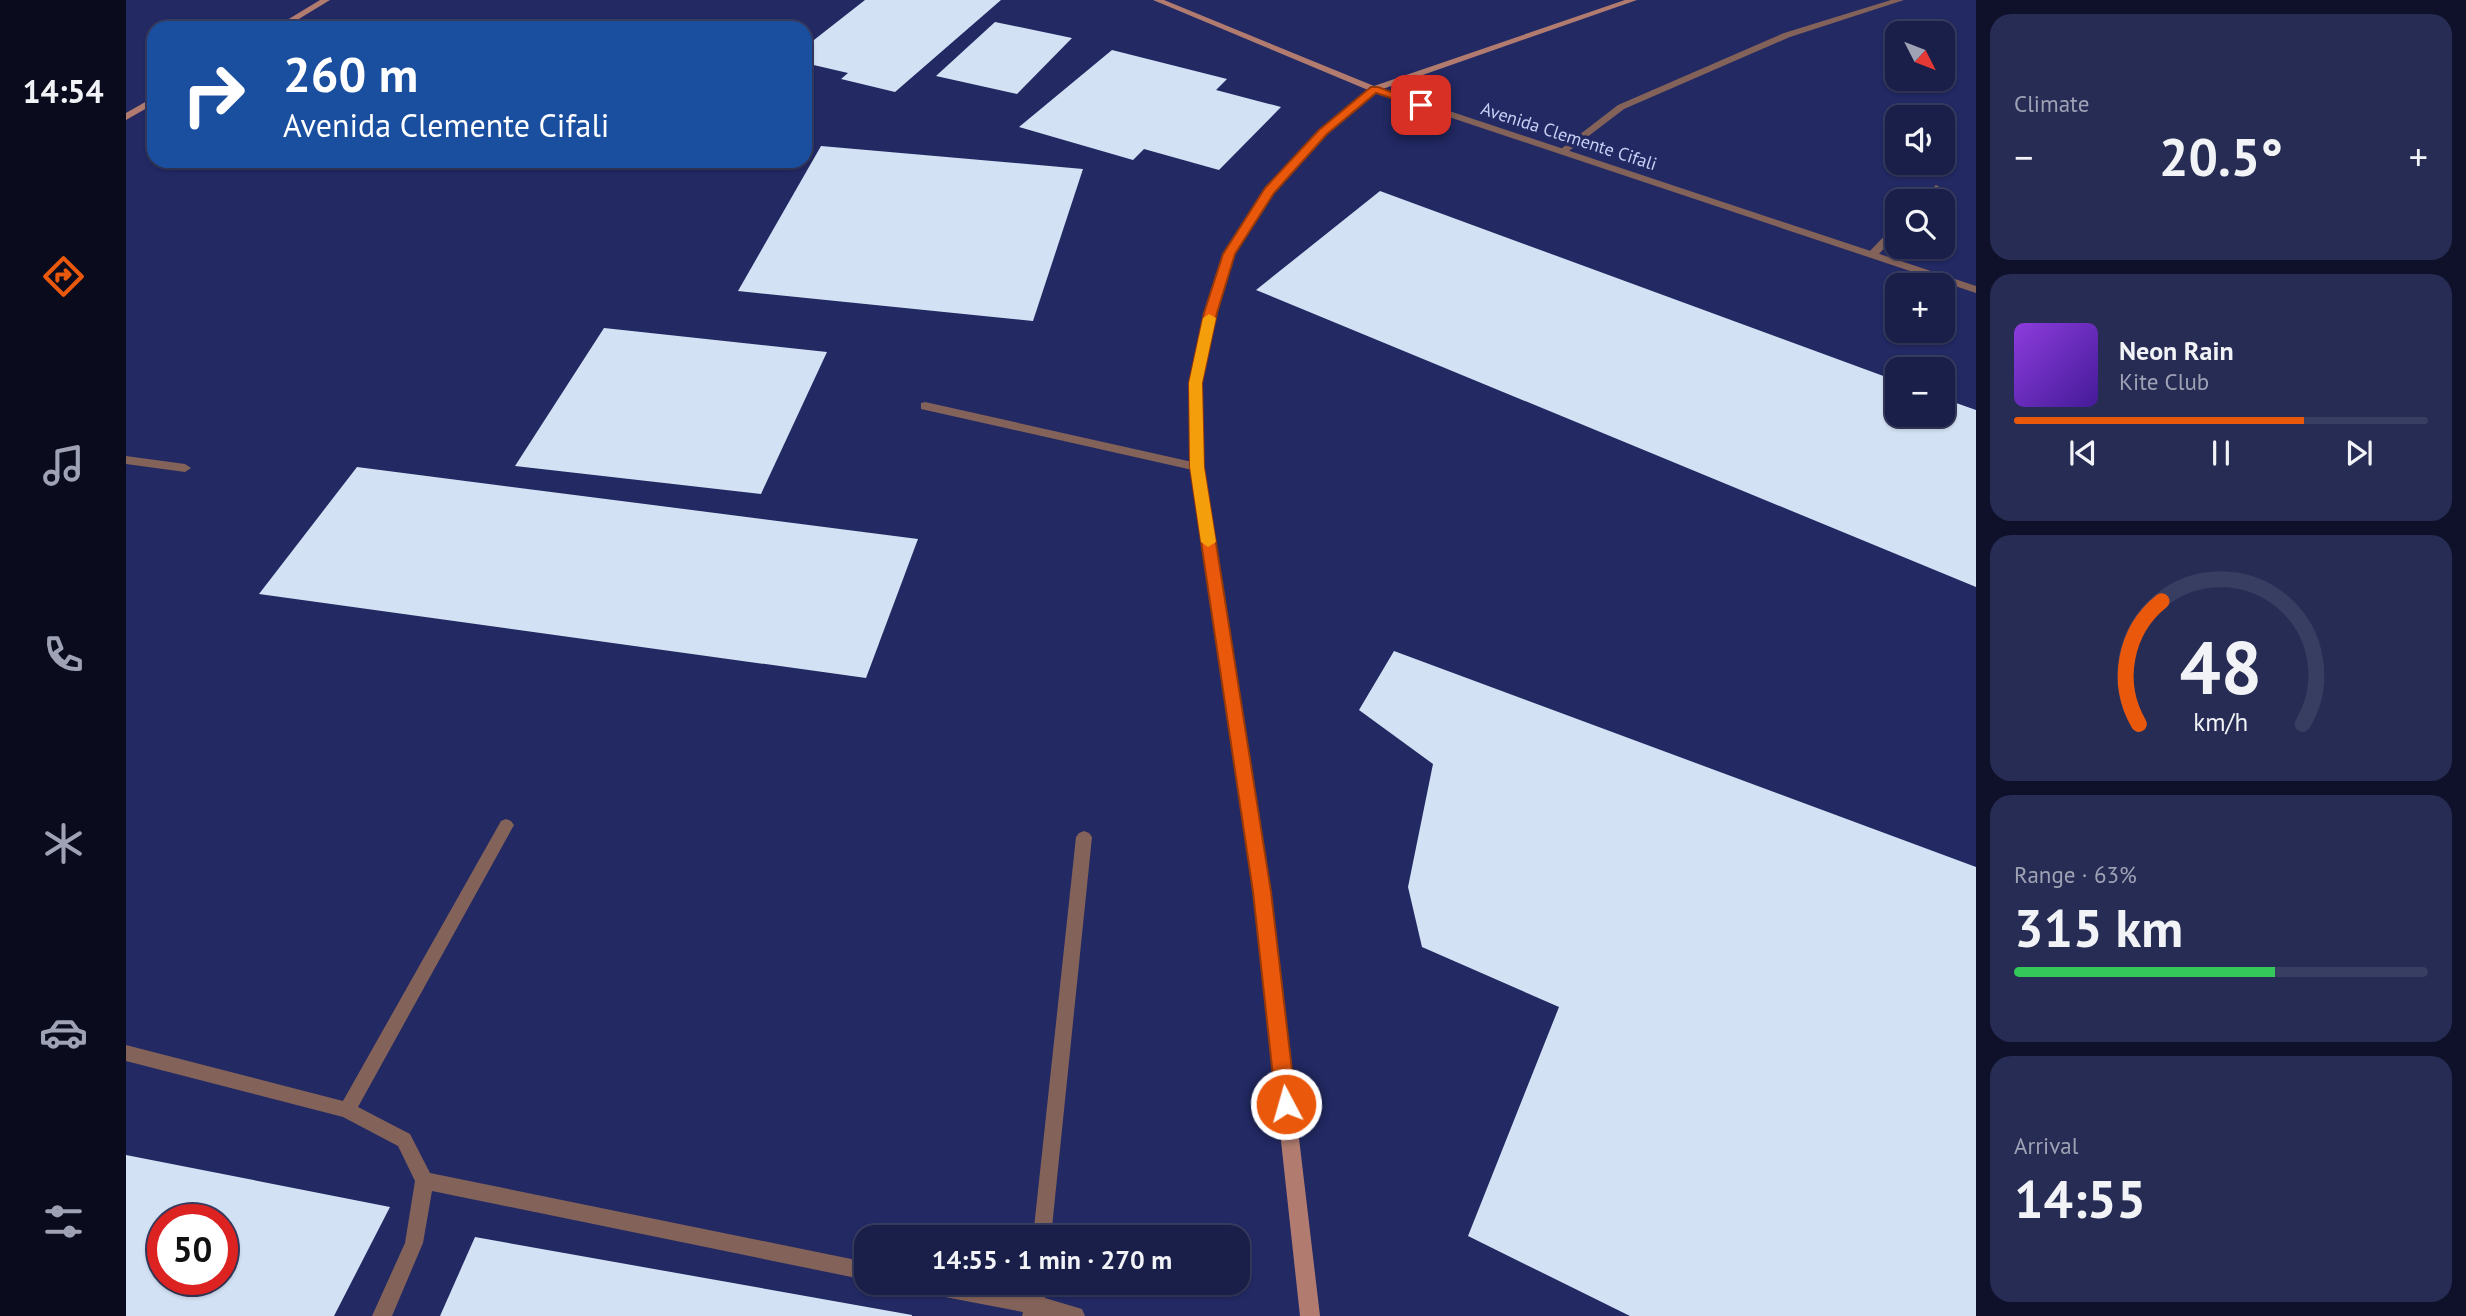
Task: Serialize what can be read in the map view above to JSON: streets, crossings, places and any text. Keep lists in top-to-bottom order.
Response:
{
  "streets": {
    "main road": ["Avenida Clemente Cifali"]
  },
  "north": "bottom right",
  "page": {
    "tabs": "14:54",
    "tile": [
      "Climate",
      ["Range · 63%", "315 km"],
      ["Arrival", "14:55"]
    ],
    "map_buttons": ["+", "−"],
    "turn": ["260 m", "Avenida Clemente Cifali"],
    "heat": ["−", "20.5°", "+"],
    "song": ["Neon Rain", "Kite Club"],
    "limit": "50",
    "trip": "14:55 · 1 min · 270 m",
    "gauge": ["48", "km/h"]
  }
}
